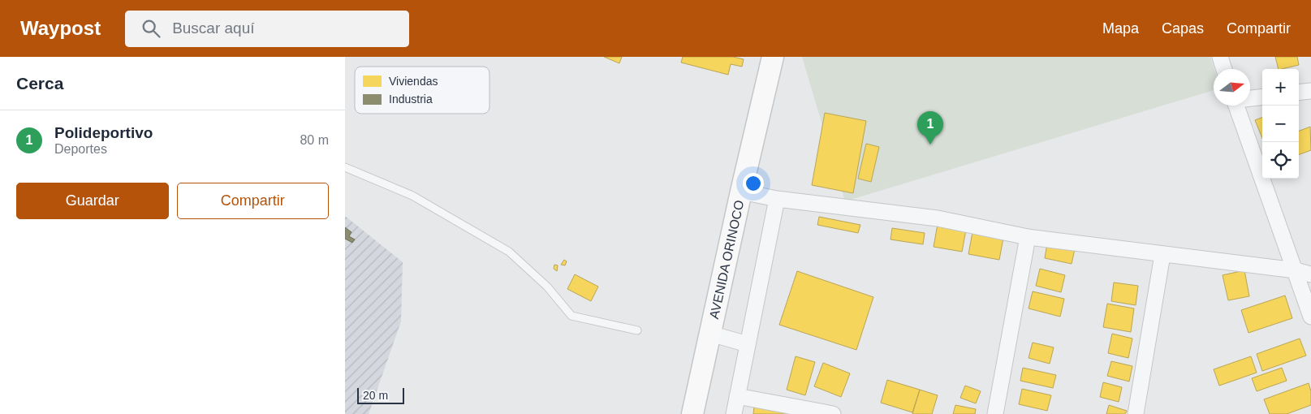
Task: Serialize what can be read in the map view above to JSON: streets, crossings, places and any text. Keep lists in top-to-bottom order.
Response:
{
  "streets": {
    "main road": ["AVENIDA ORINOCO"]
  },
  "legend": ["Viviendas", "Industria"],
  "scale_bar": "20 m",
  "north": "right",
  "page": {
    "header": "Waypost",
    "search": "Buscar aquí",
    "nav": ["Mapa", "Capas", "Compartir"],
    "heading": "Cerca",
    "map_buttons": ["+", "−"],
    "list": [
      {
        "mark": "1",
        "name": "Polideportivo",
        "note": "Deportes",
        "value": "80 m"
      }
    ],
    "pins": "1",
    "buttons": ["Guardar", "Compartir"],
    "scale": "20 m"
  }
}
